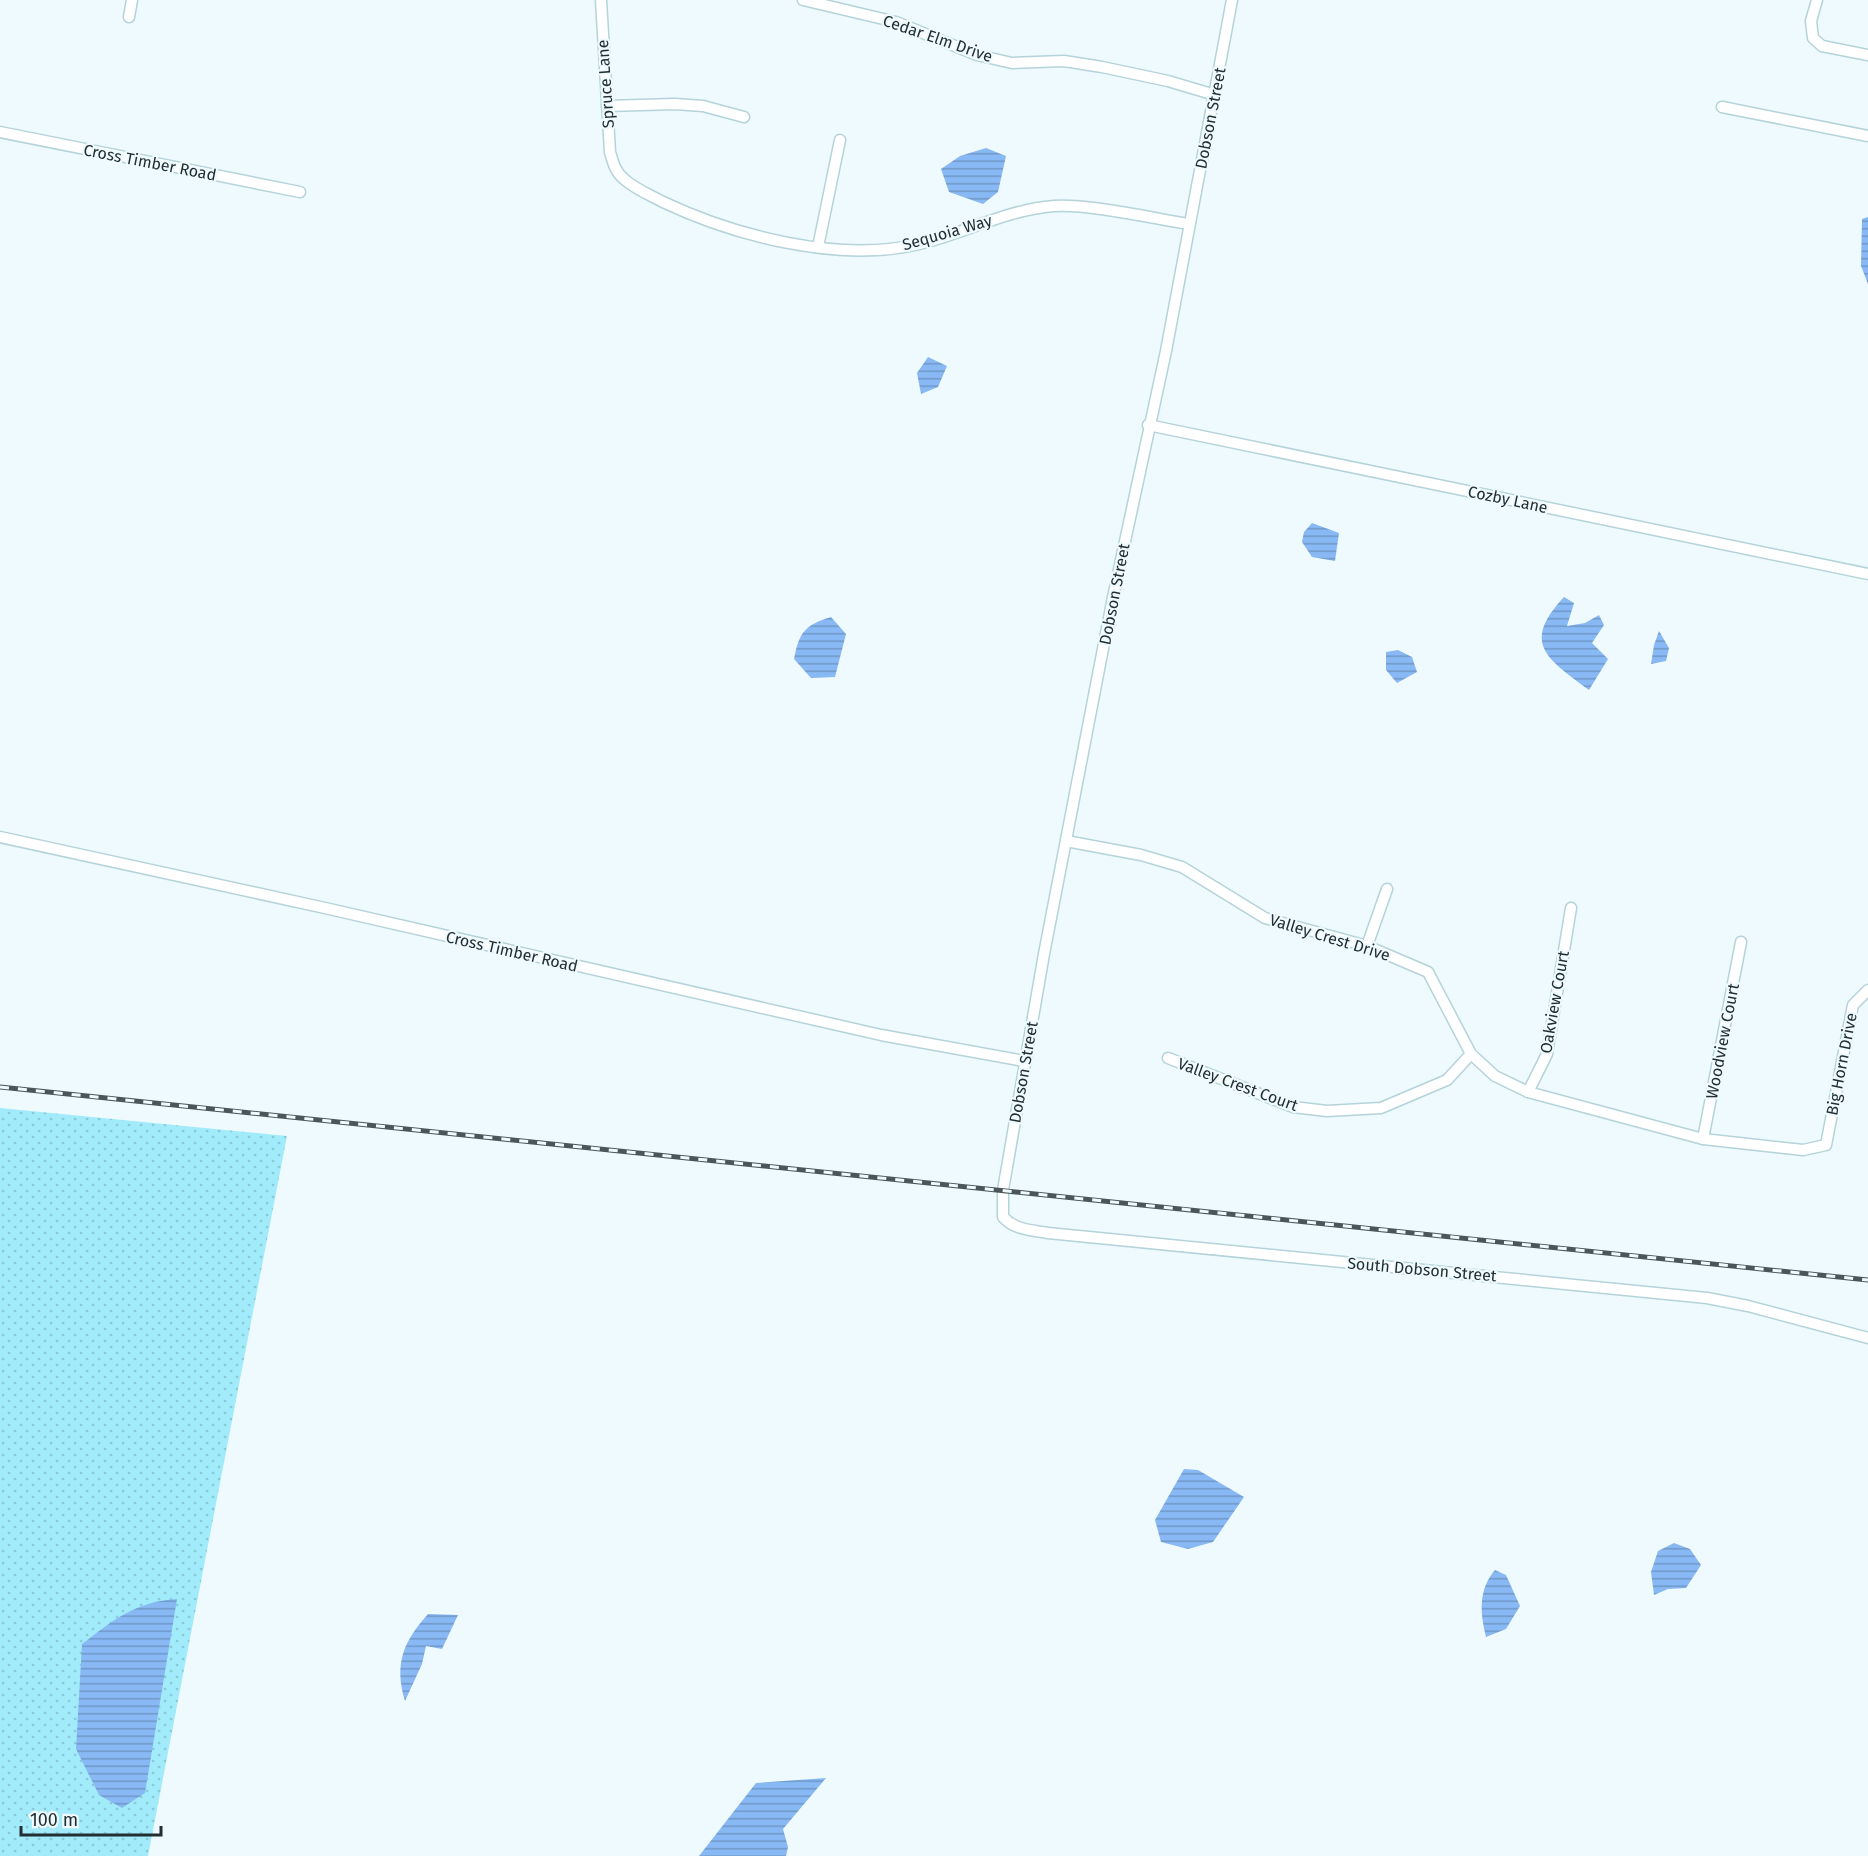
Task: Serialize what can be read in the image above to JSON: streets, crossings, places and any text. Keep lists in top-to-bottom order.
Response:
{
  "streets": {
    "street": [
      "Cedar Elm Drive",
      "Spruce Lane",
      "Dobson Street",
      "Cross Timber Road",
      "Sequoia Way",
      "Cozby Lane",
      "Valley Crest Drive",
      "Oakview Court",
      "Woodview Court",
      "Big Horn Drive",
      "Valley Crest Court",
      "South Dobson Street"
    ]
  },
  "crossings": [
    ["Cedar Elm Drive", "Dobson Street"],
    ["Spruce Lane", "Sequoia Way"],
    ["Dobson Street", "Cross Timber Road"],
    ["Dobson Street", "Sequoia Way"],
    ["Dobson Street", "Cozby Lane"],
    ["Dobson Street", "Valley Crest Drive"],
    ["Dobson Street", "South Dobson Street"],
    ["Valley Crest Drive", "Oakview Court"],
    ["Valley Crest Drive", "Woodview Court"],
    ["Valley Crest Drive", "Big Horn Drive"],
    ["Valley Crest Drive", "Valley Crest Court"]
  ],
  "scale_bar": "100 m"
}
